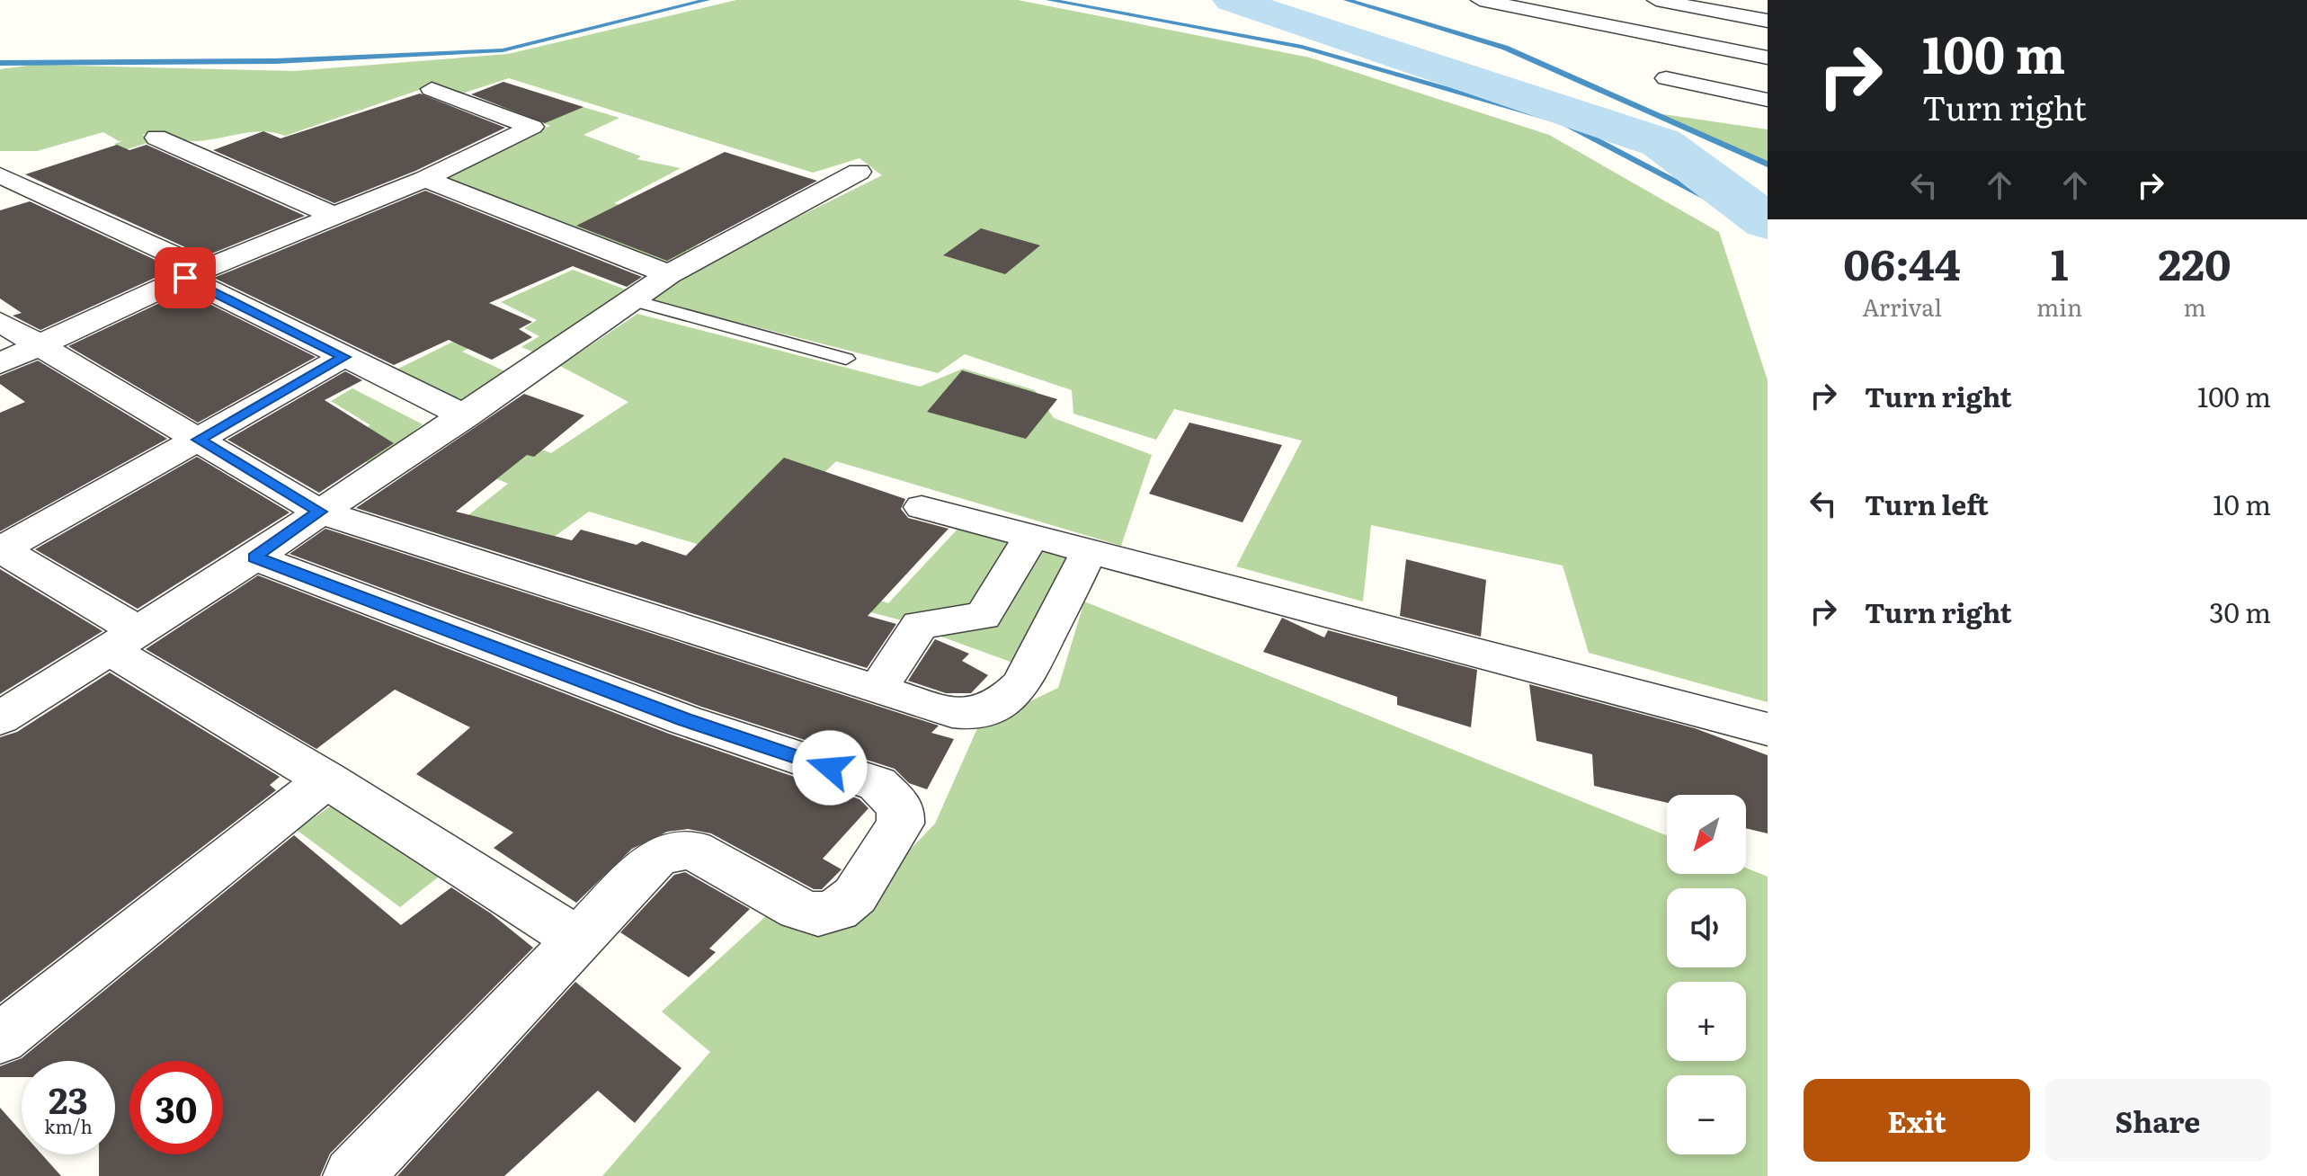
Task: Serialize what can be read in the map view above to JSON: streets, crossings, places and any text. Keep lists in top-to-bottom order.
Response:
{
  "north": "bottom left",
  "page": {
    "turn": ["100 m", "Turn right"],
    "eta": [
      "06:44",
      "Arrival",
      "1",
      "min",
      "220",
      "m"
    ],
    "list": [
      {
        "name": "Turn right",
        "value": "100 m"
      },
      {
        "name": "Turn left",
        "value": "10 m"
      },
      {
        "name": "Turn right",
        "value": "30 m"
      }
    ],
    "map_buttons": ["+", "−"],
    "speed": "23 km/h",
    "limit": "30",
    "buttons": ["Exit", "Share"]
  }
}
